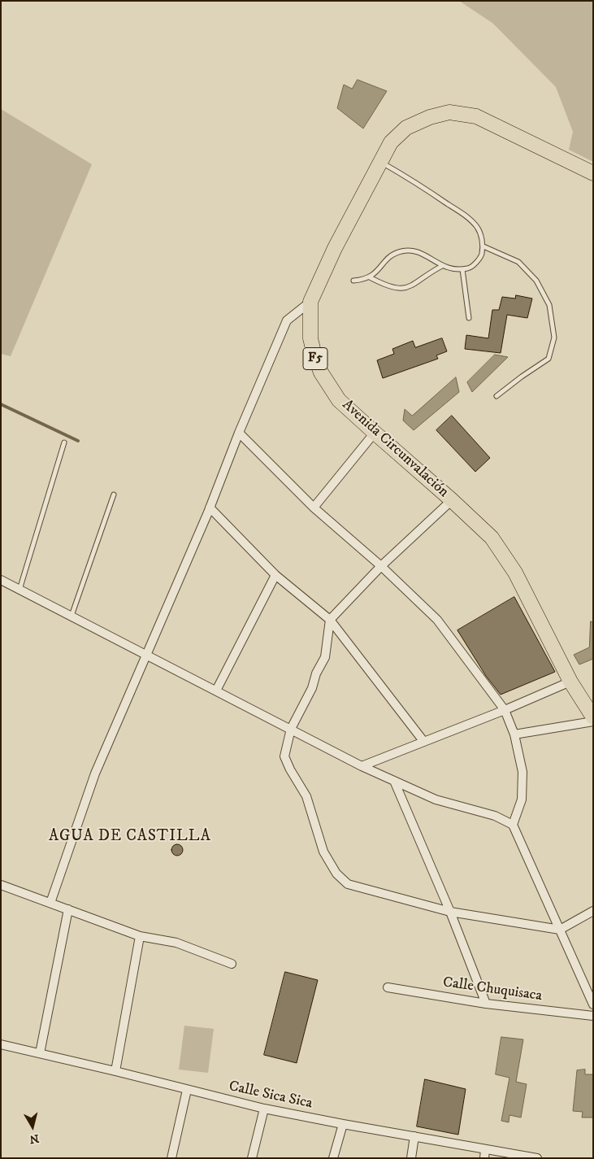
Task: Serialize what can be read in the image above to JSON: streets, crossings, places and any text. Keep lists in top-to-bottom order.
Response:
{
  "streets": {
    "highway": ["F5", "Avenida Circunvalación"],
    "street": ["Calle Chuquisaca", "Calle Sica Sica"]
  },
  "districts": ["AGUA DE CASTILLA"],
  "north": "bottom"
}
